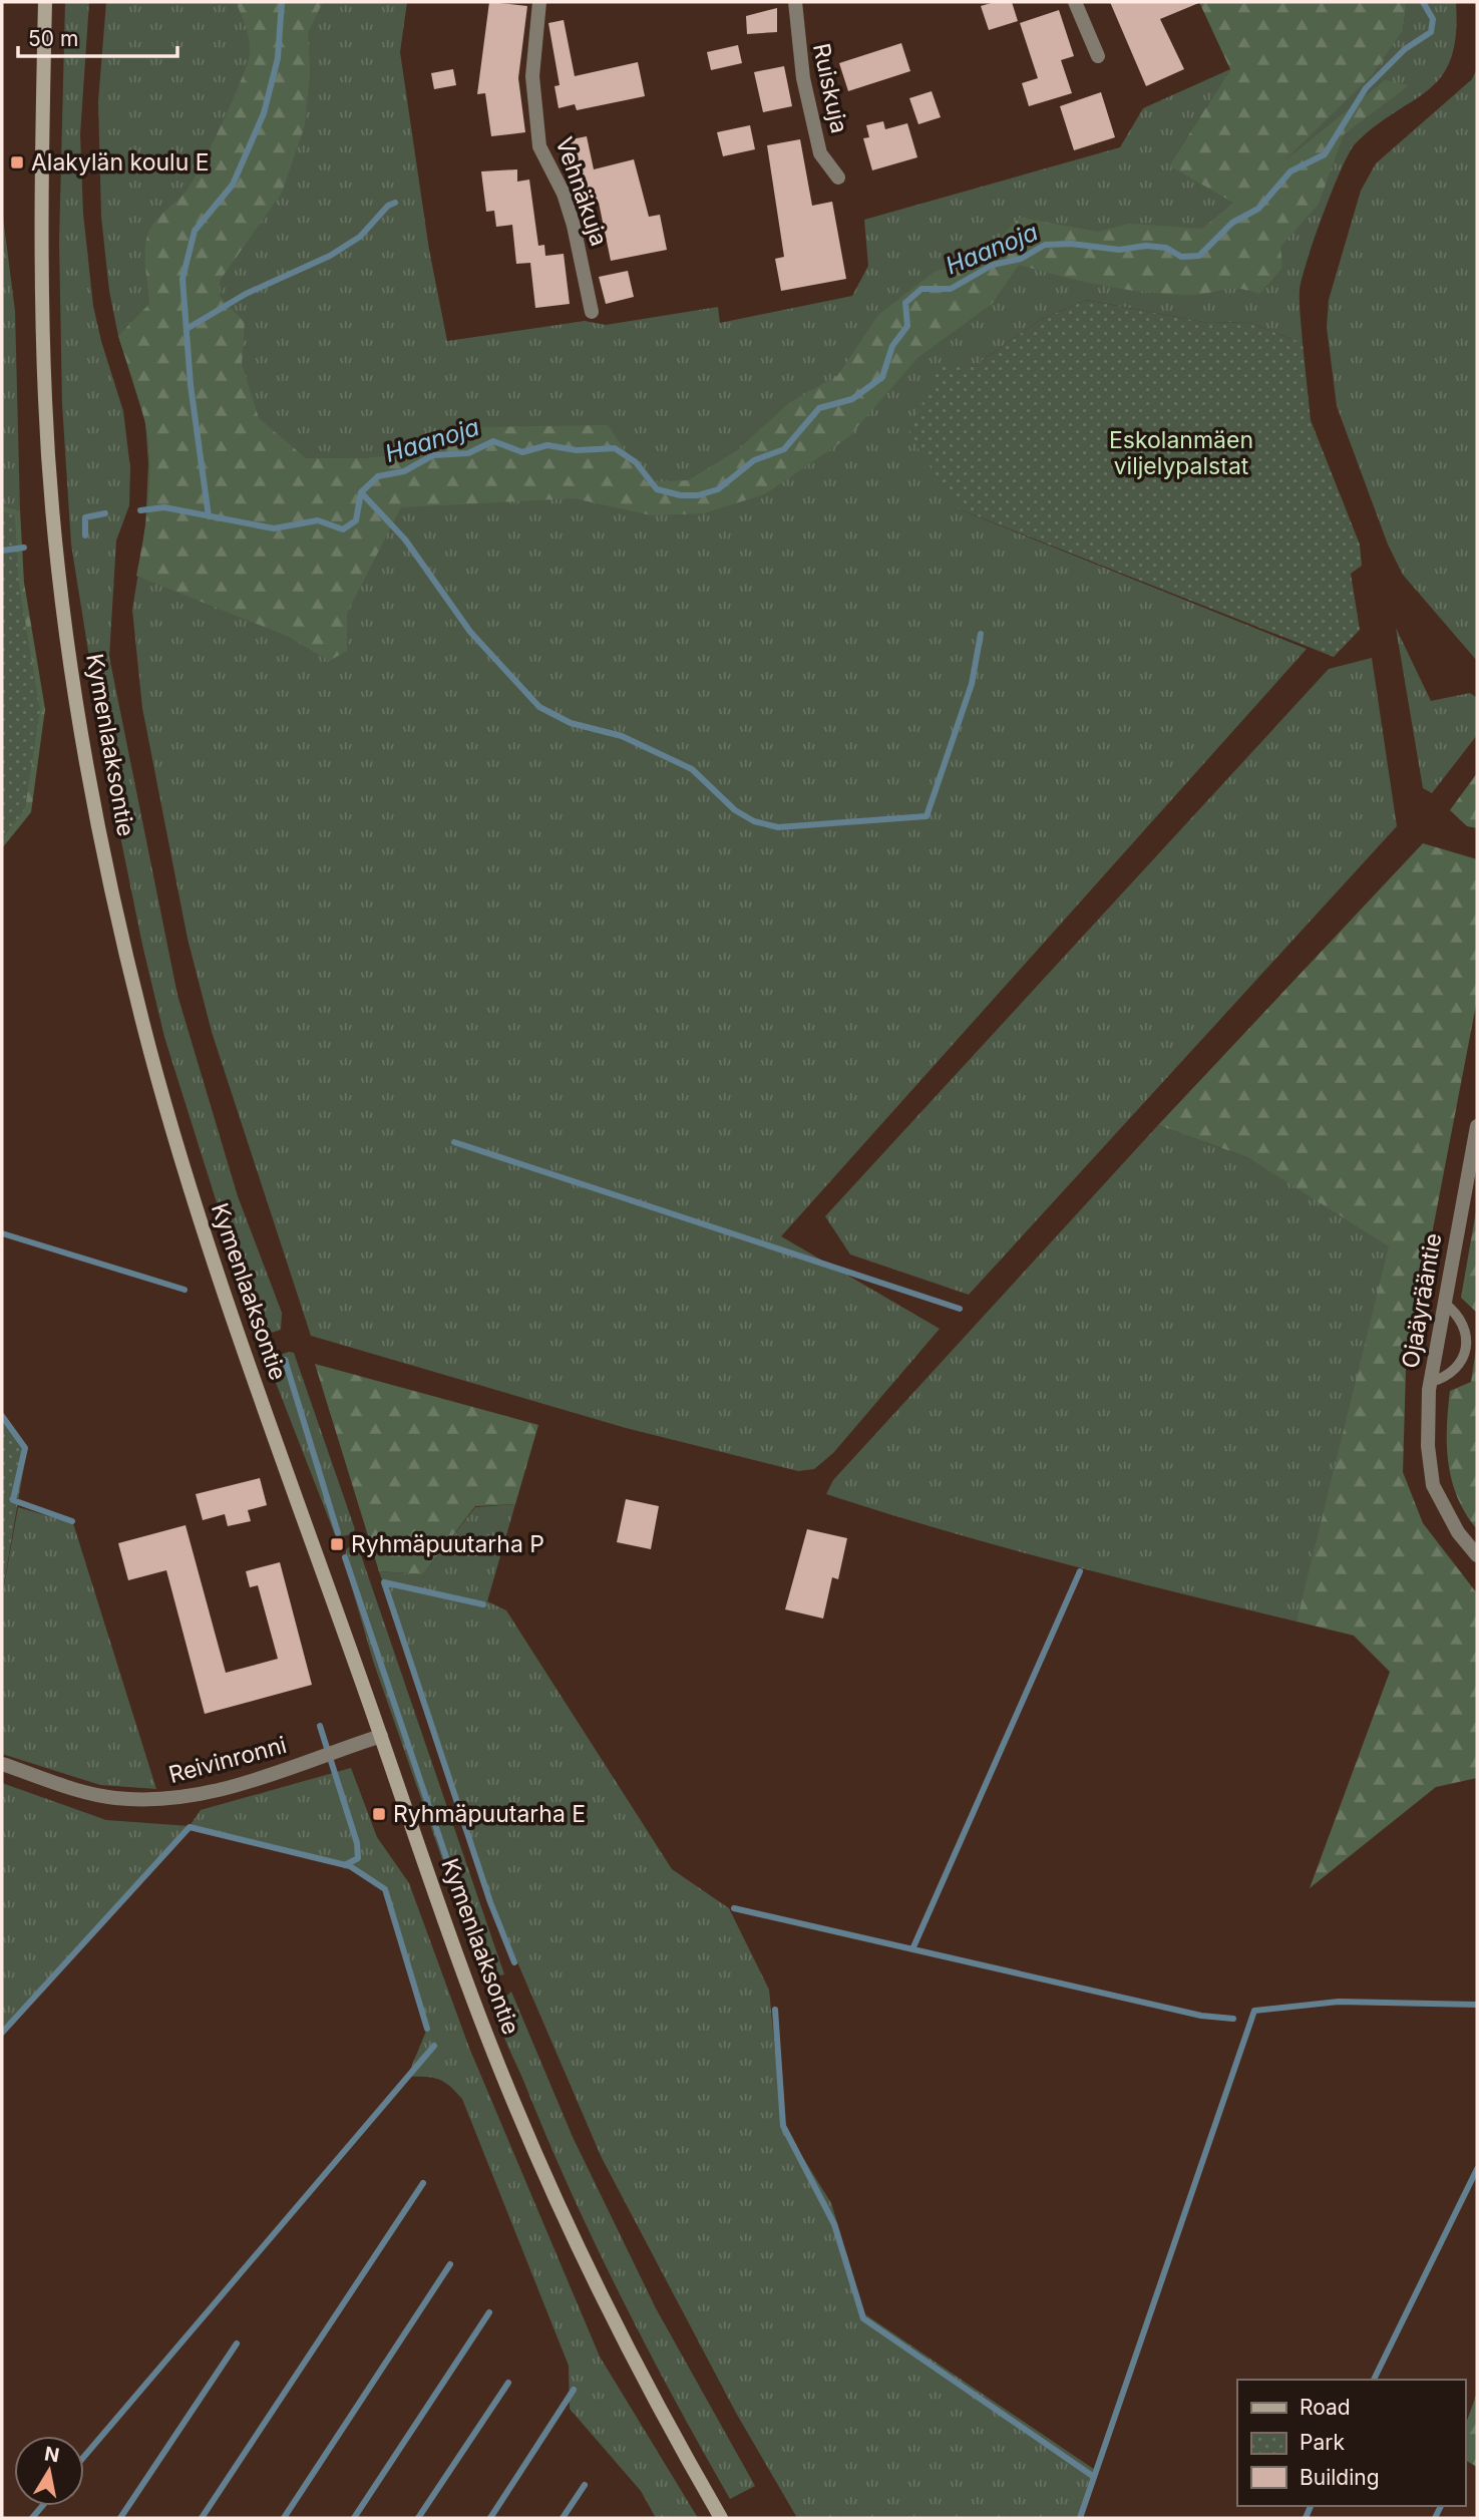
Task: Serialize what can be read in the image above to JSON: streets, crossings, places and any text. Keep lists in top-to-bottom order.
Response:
{
  "streets": {
    "main road": ["Kymenlaaksontie"],
    "street": [
      "Ruiskuja",
      "Vehnäkuja",
      "Ojaäyrääntie",
      "Reivinronni"
    ]
  },
  "crossings": [
    ["Kymenlaaksontie", "Reivinronni"]
  ],
  "water": ["Haanoja"],
  "parks": ["Eskolanmäen viljelypalstat"],
  "places": {
    "transit": ["Alakylän koulu E", "Ryhmäpuutarha P", "Ryhmäpuutarha E"]
  },
  "legend": ["Road", "Park", "Building"],
  "scale_bar": "50 m",
  "north": "top"
}
